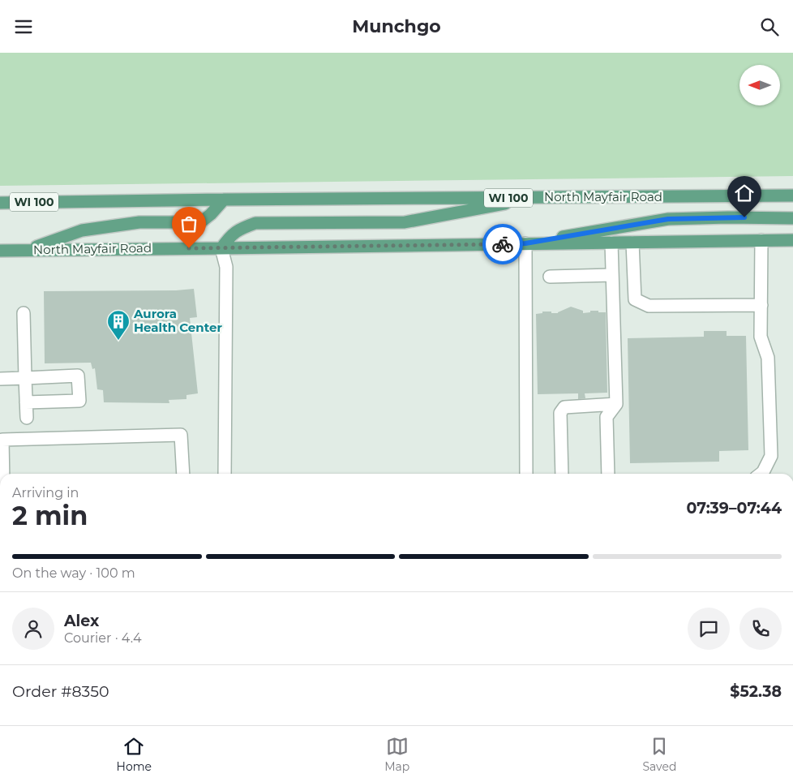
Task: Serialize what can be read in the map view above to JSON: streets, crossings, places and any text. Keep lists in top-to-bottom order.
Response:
{
  "streets": {
    "main road": ["North Mayfair Road", "WI 100"]
  },
  "places": {
    "building": ["Aurora Health Center"]
  },
  "north": "left",
  "page": {
    "header": "Munchgo",
    "heading": ["2 min", "Arriving in", "07:39–07:44"],
    "panel": [
      "Alex",
      "Courier · 4.4",
      "Order #8350",
      "$52.38"
    ],
    "bar": "On the way · 100 m",
    "tabs": ["Home", "Map", "Saved"]
  }
}
